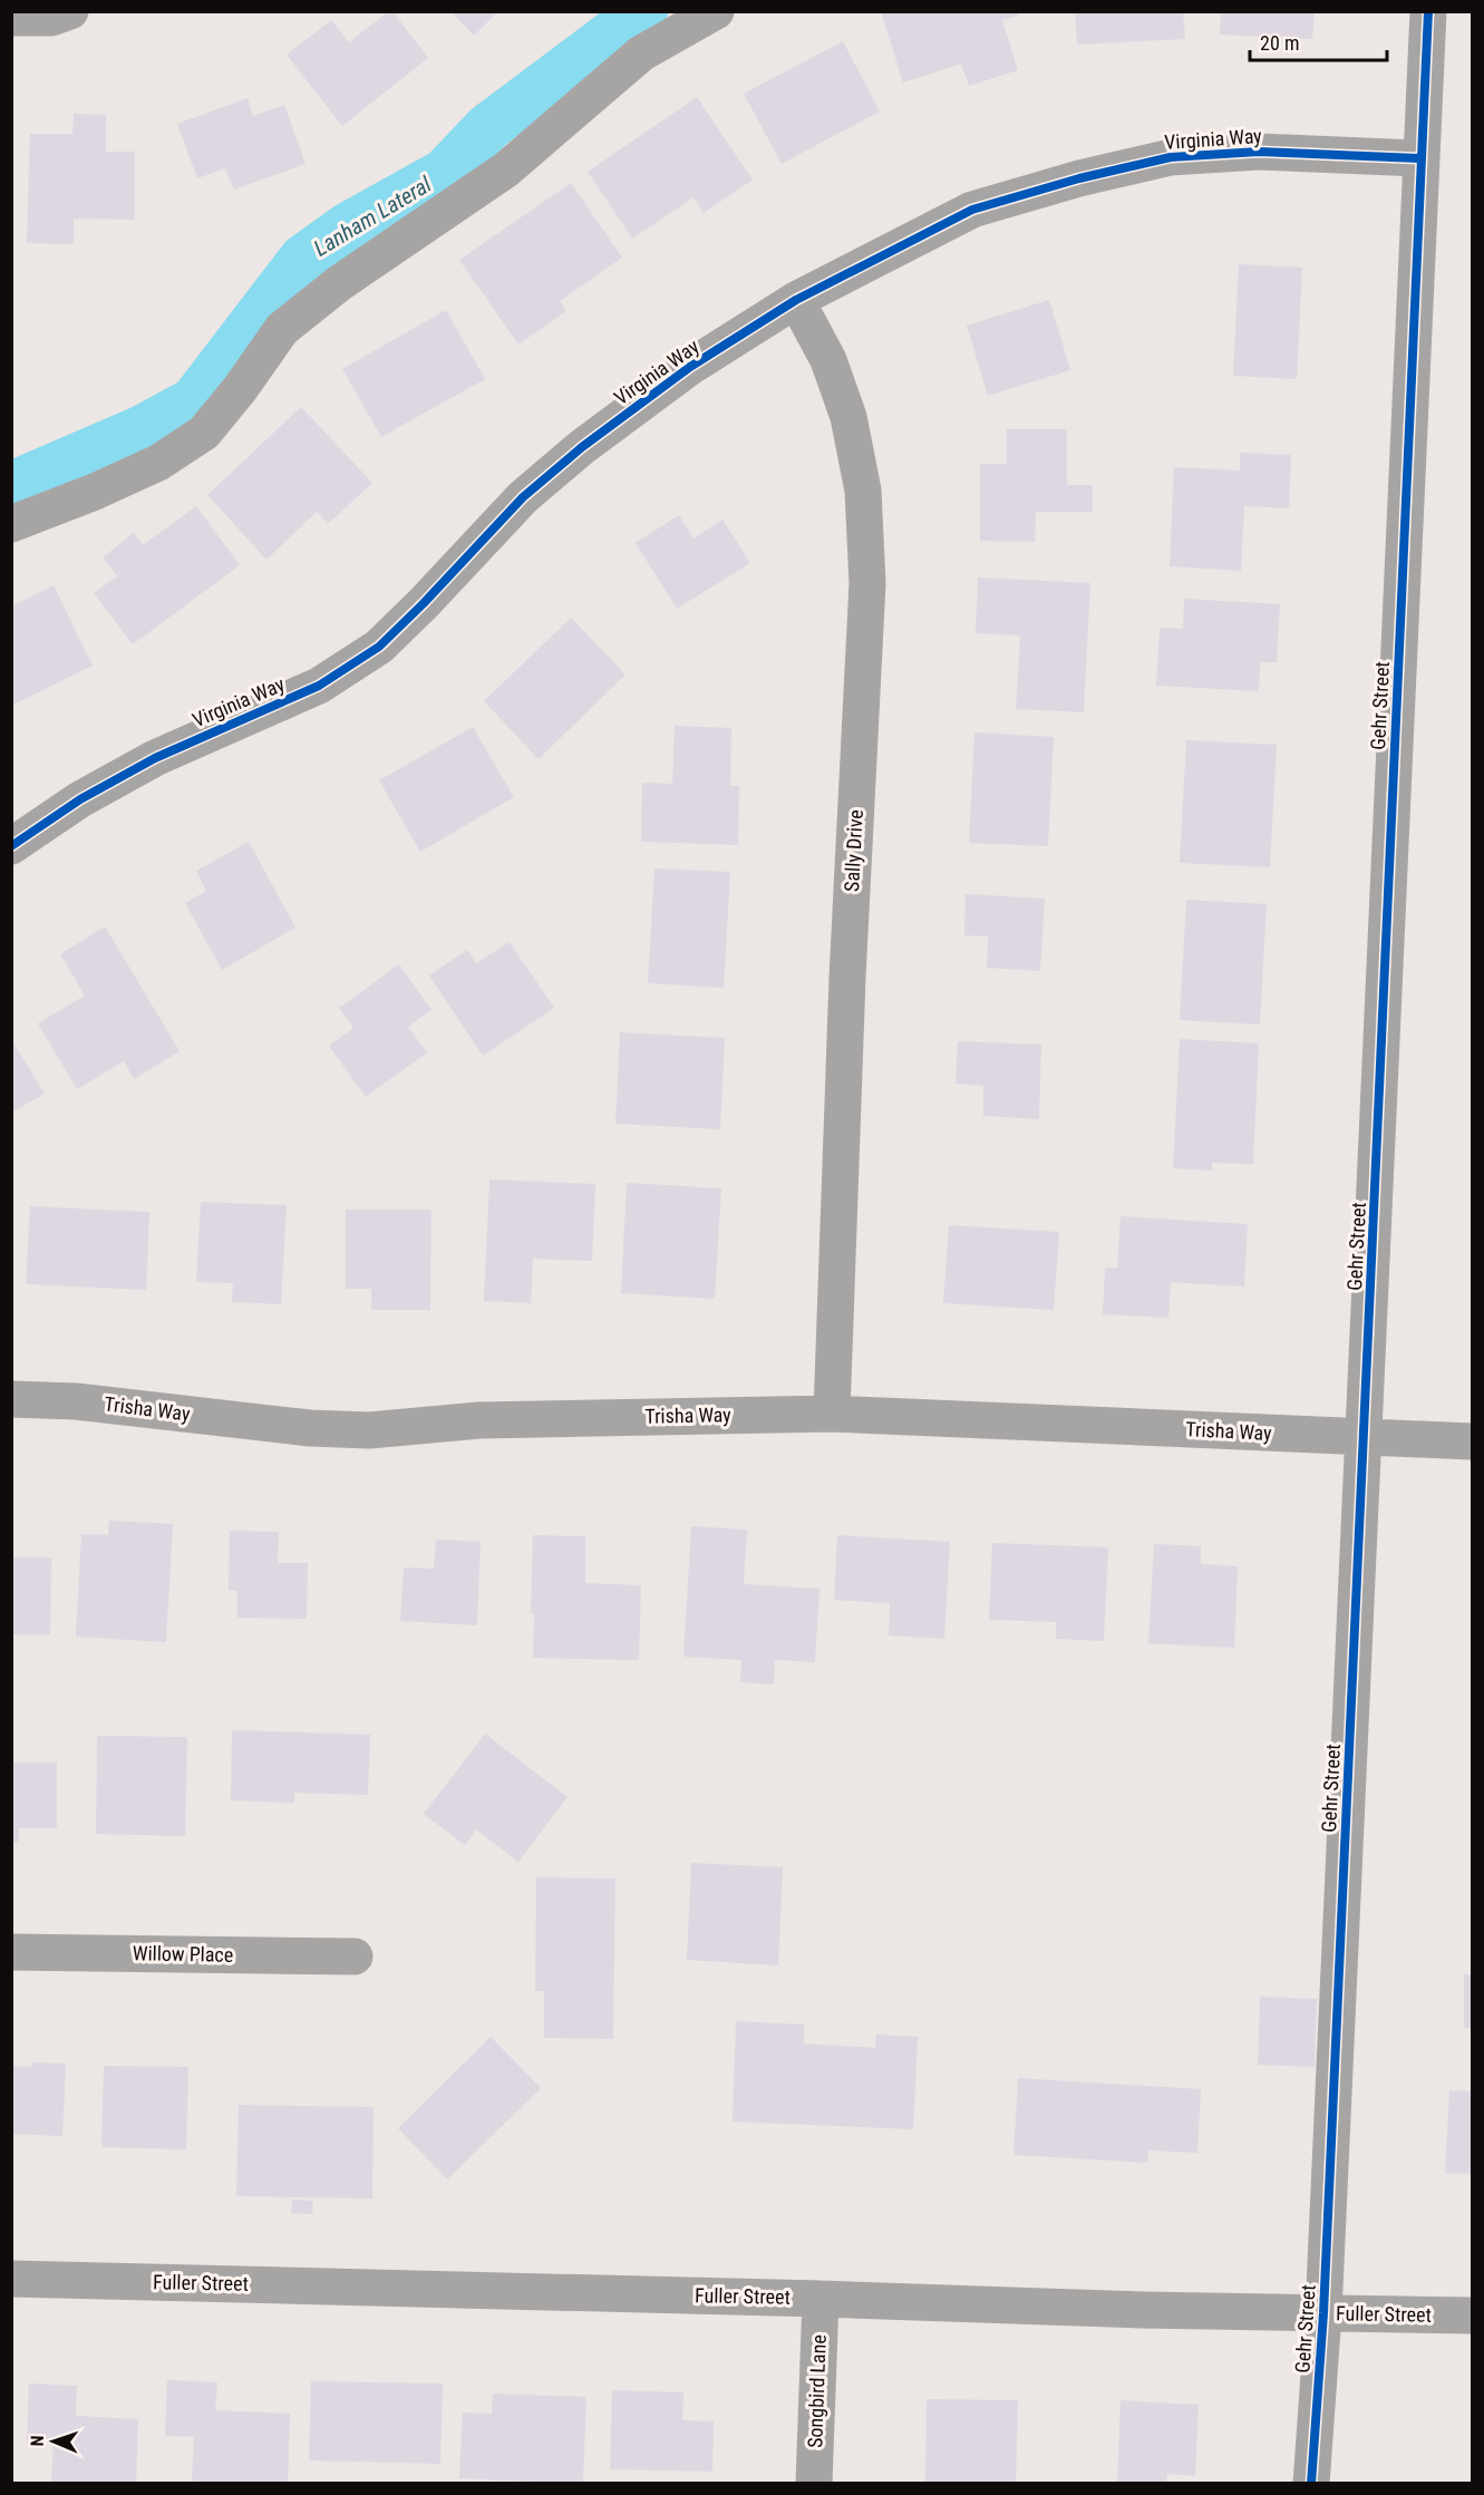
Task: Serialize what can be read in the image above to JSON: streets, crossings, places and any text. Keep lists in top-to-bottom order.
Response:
{
  "streets": {
    "street": [
      "Virginia Way",
      "Gehr Street",
      "Sally Drive",
      "Trisha Way",
      "Willow Place",
      "Fuller Street",
      "Songbird Lane"
    ]
  },
  "crossings": [
    ["Virginia Way", "Gehr Street"],
    ["Virginia Way", "Sally Drive"],
    ["Gehr Street", "Trisha Way"],
    ["Gehr Street", "Fuller Street"],
    ["Sally Drive", "Trisha Way"],
    ["Fuller Street", "Songbird Lane"]
  ],
  "water": ["Lanham Lateral"],
  "scale_bar": "20 m",
  "north": "left"
}
